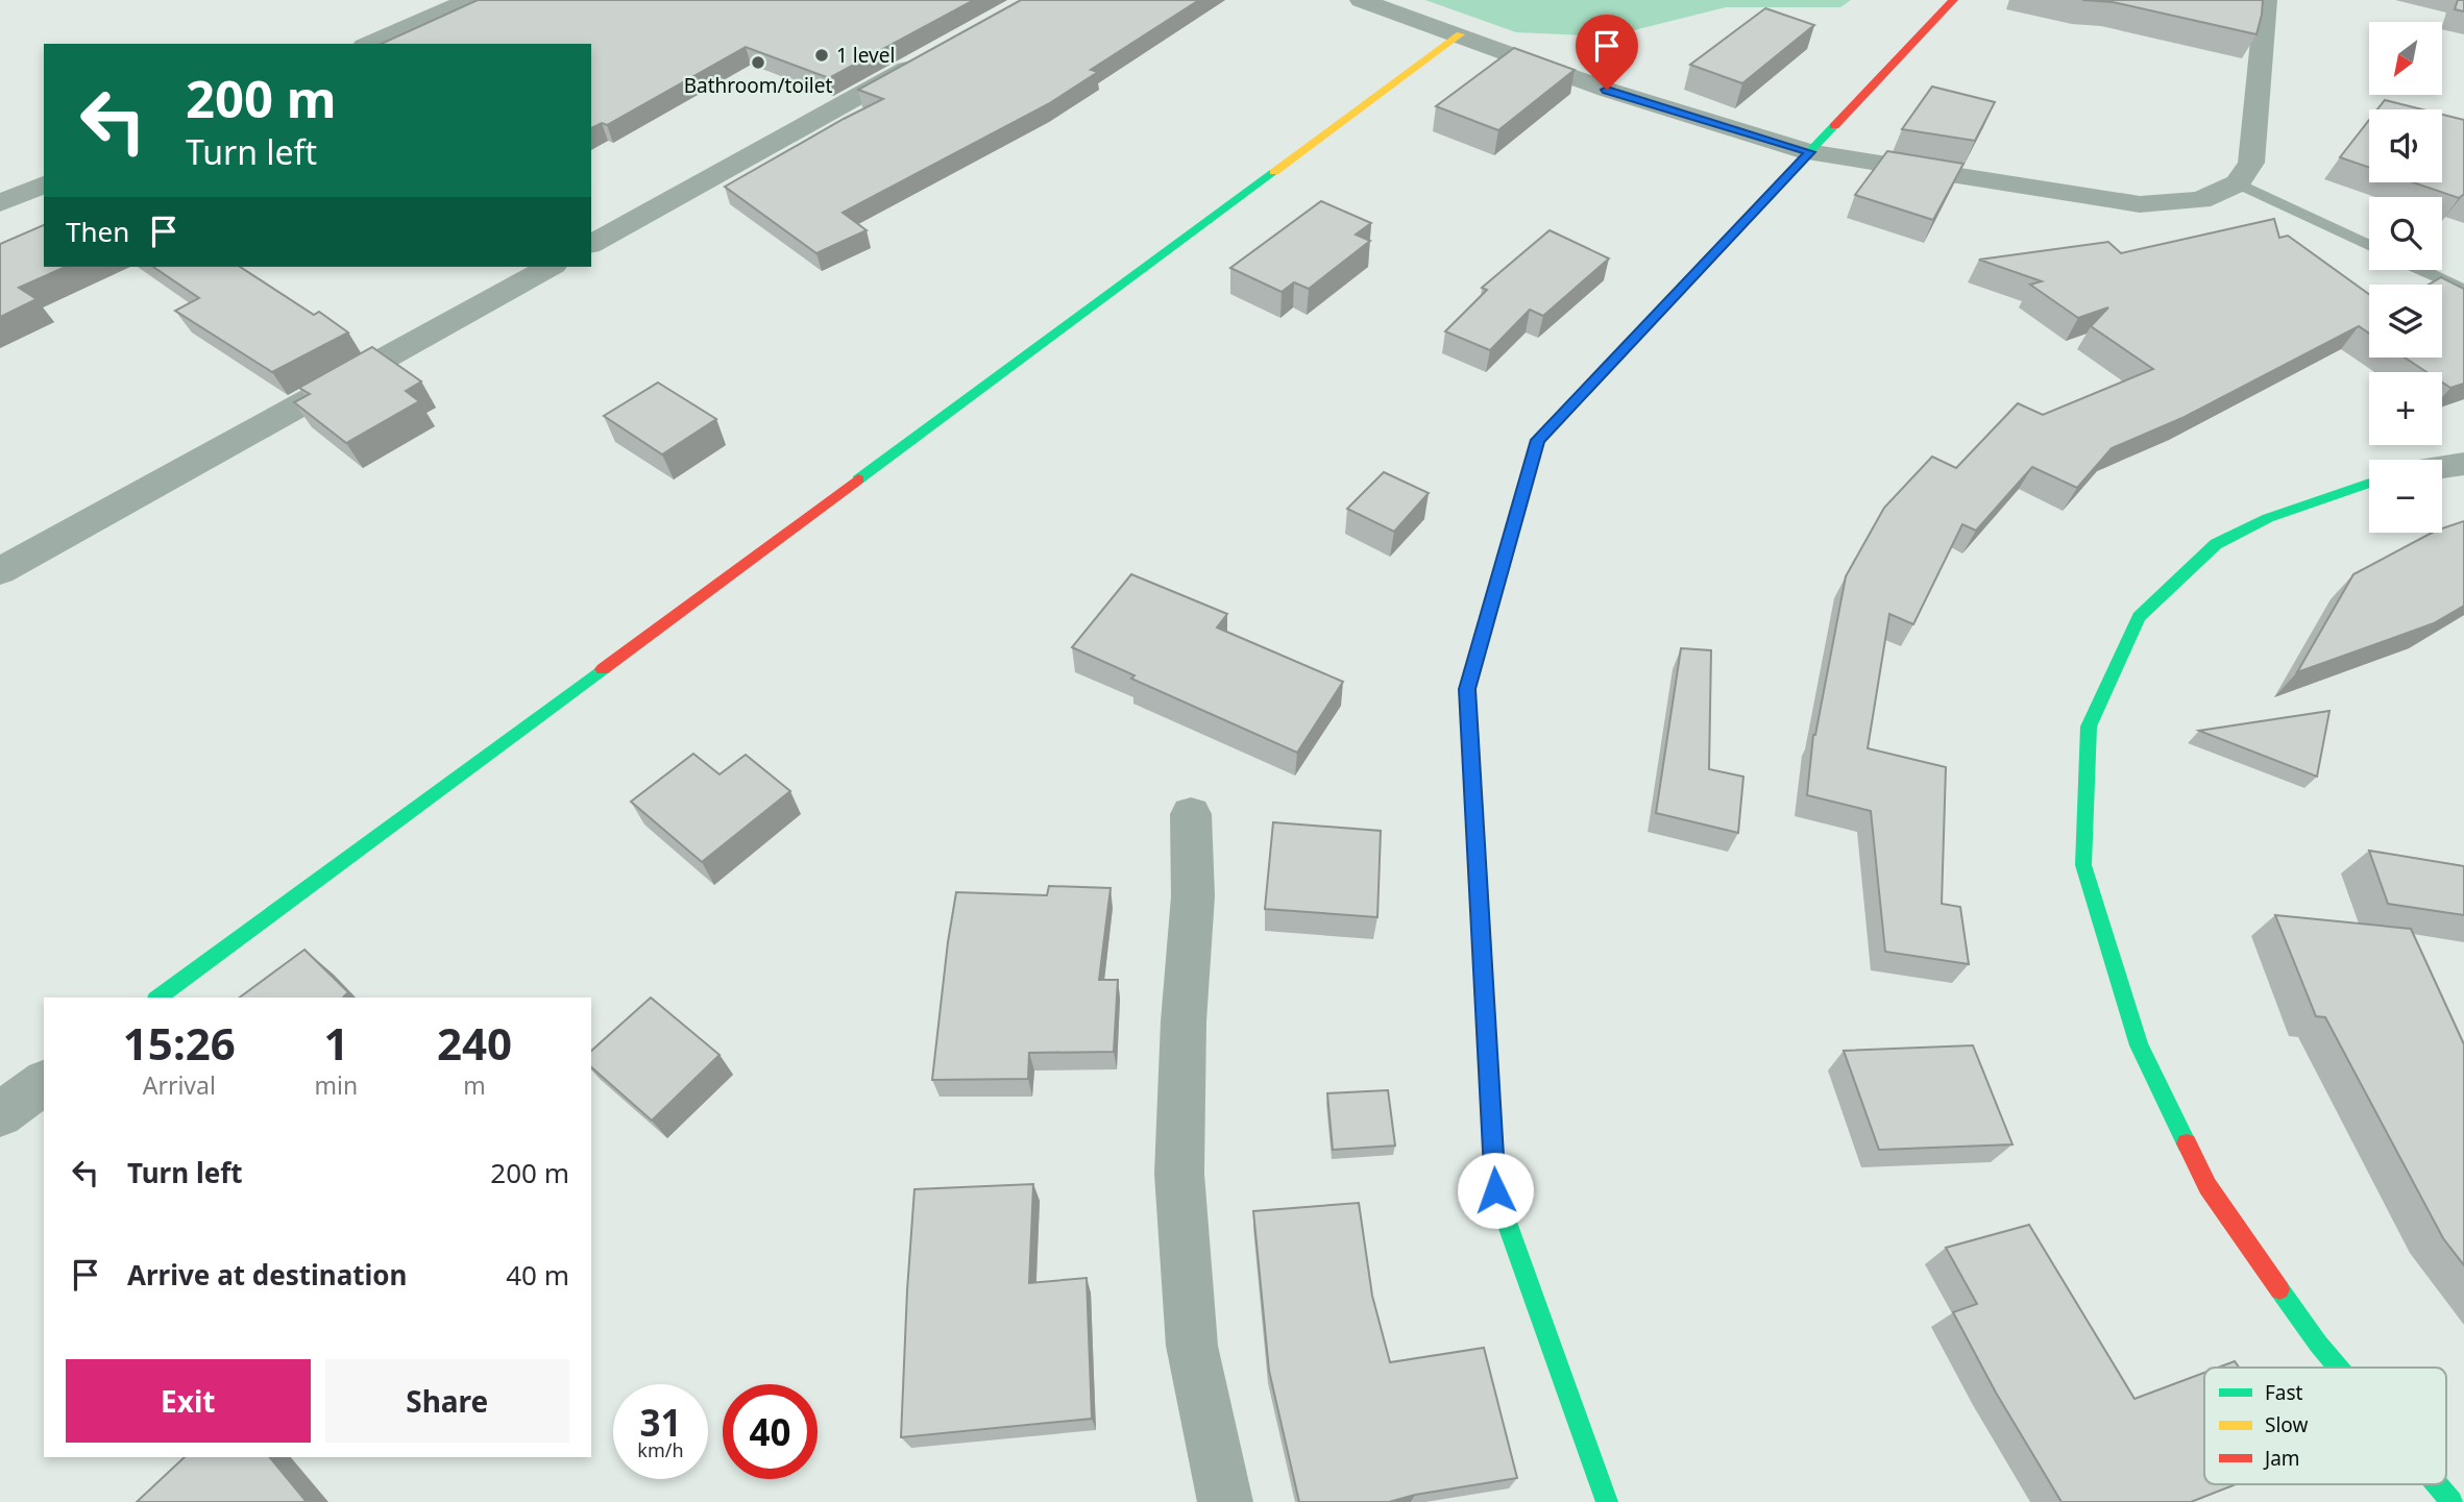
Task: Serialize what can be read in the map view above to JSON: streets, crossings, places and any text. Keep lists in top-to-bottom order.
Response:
{
  "places": ["1 level", "Bathroom/toilet"],
  "legend": ["Fast", "Slow", "Jam"],
  "north": "bottom left",
  "page": {
    "map_buttons": ["+", "−"],
    "turn": ["200 m", "Turn left"],
    "then": "Then",
    "eta": [
      "15:26",
      "Arrival",
      "1",
      "min",
      "240",
      "m"
    ],
    "list": [
      {
        "name": "Turn left",
        "value": "200 m"
      },
      {
        "name": "Arrive at destination",
        "value": "40 m"
      }
    ],
    "buttons": ["Exit", "Share"],
    "speed": "31 km/h",
    "limit": "40"
  }
}
